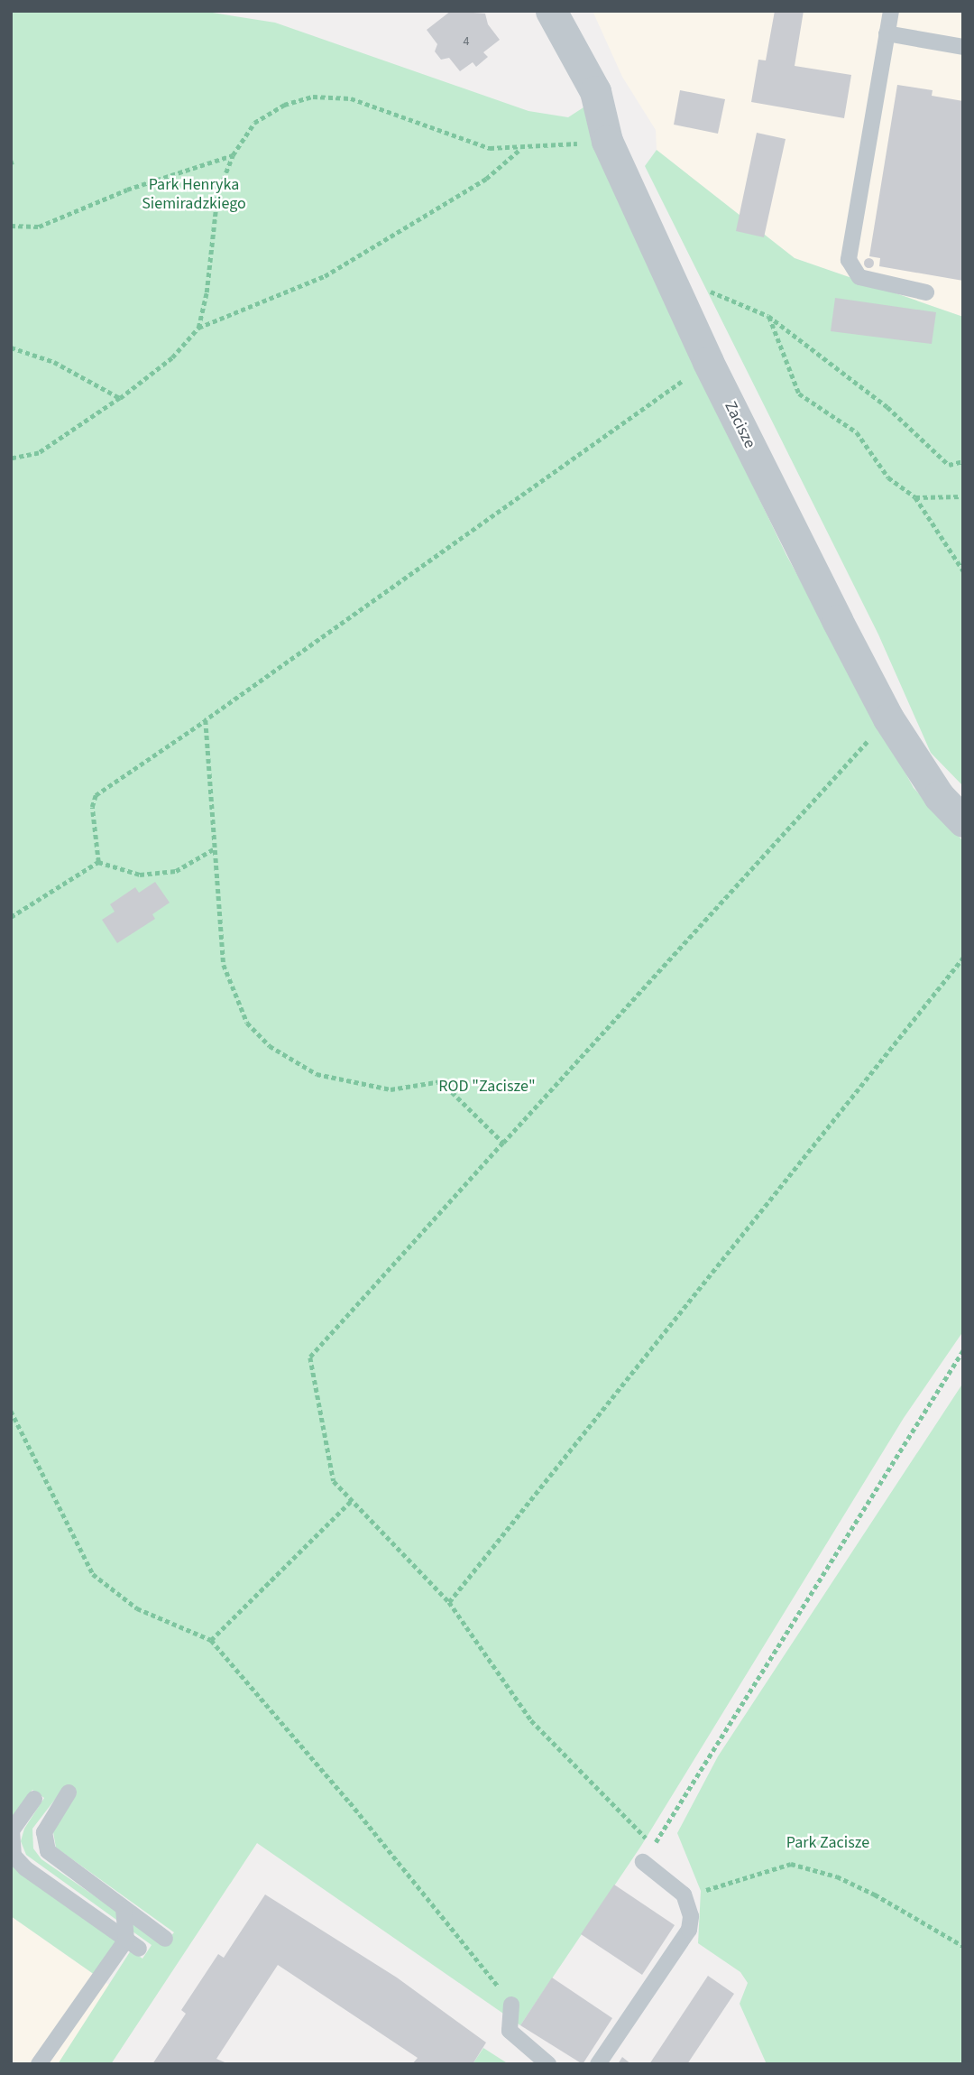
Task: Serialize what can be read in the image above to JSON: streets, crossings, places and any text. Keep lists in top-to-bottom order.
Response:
{
  "streets": {
    "street": ["Zacisze"]
  },
  "parks": ["Park Henryka Siemiradzkiego", "ROD \"Zacisze\"", "Park Zacisze"],
  "house_numbers": ["4"]
}
